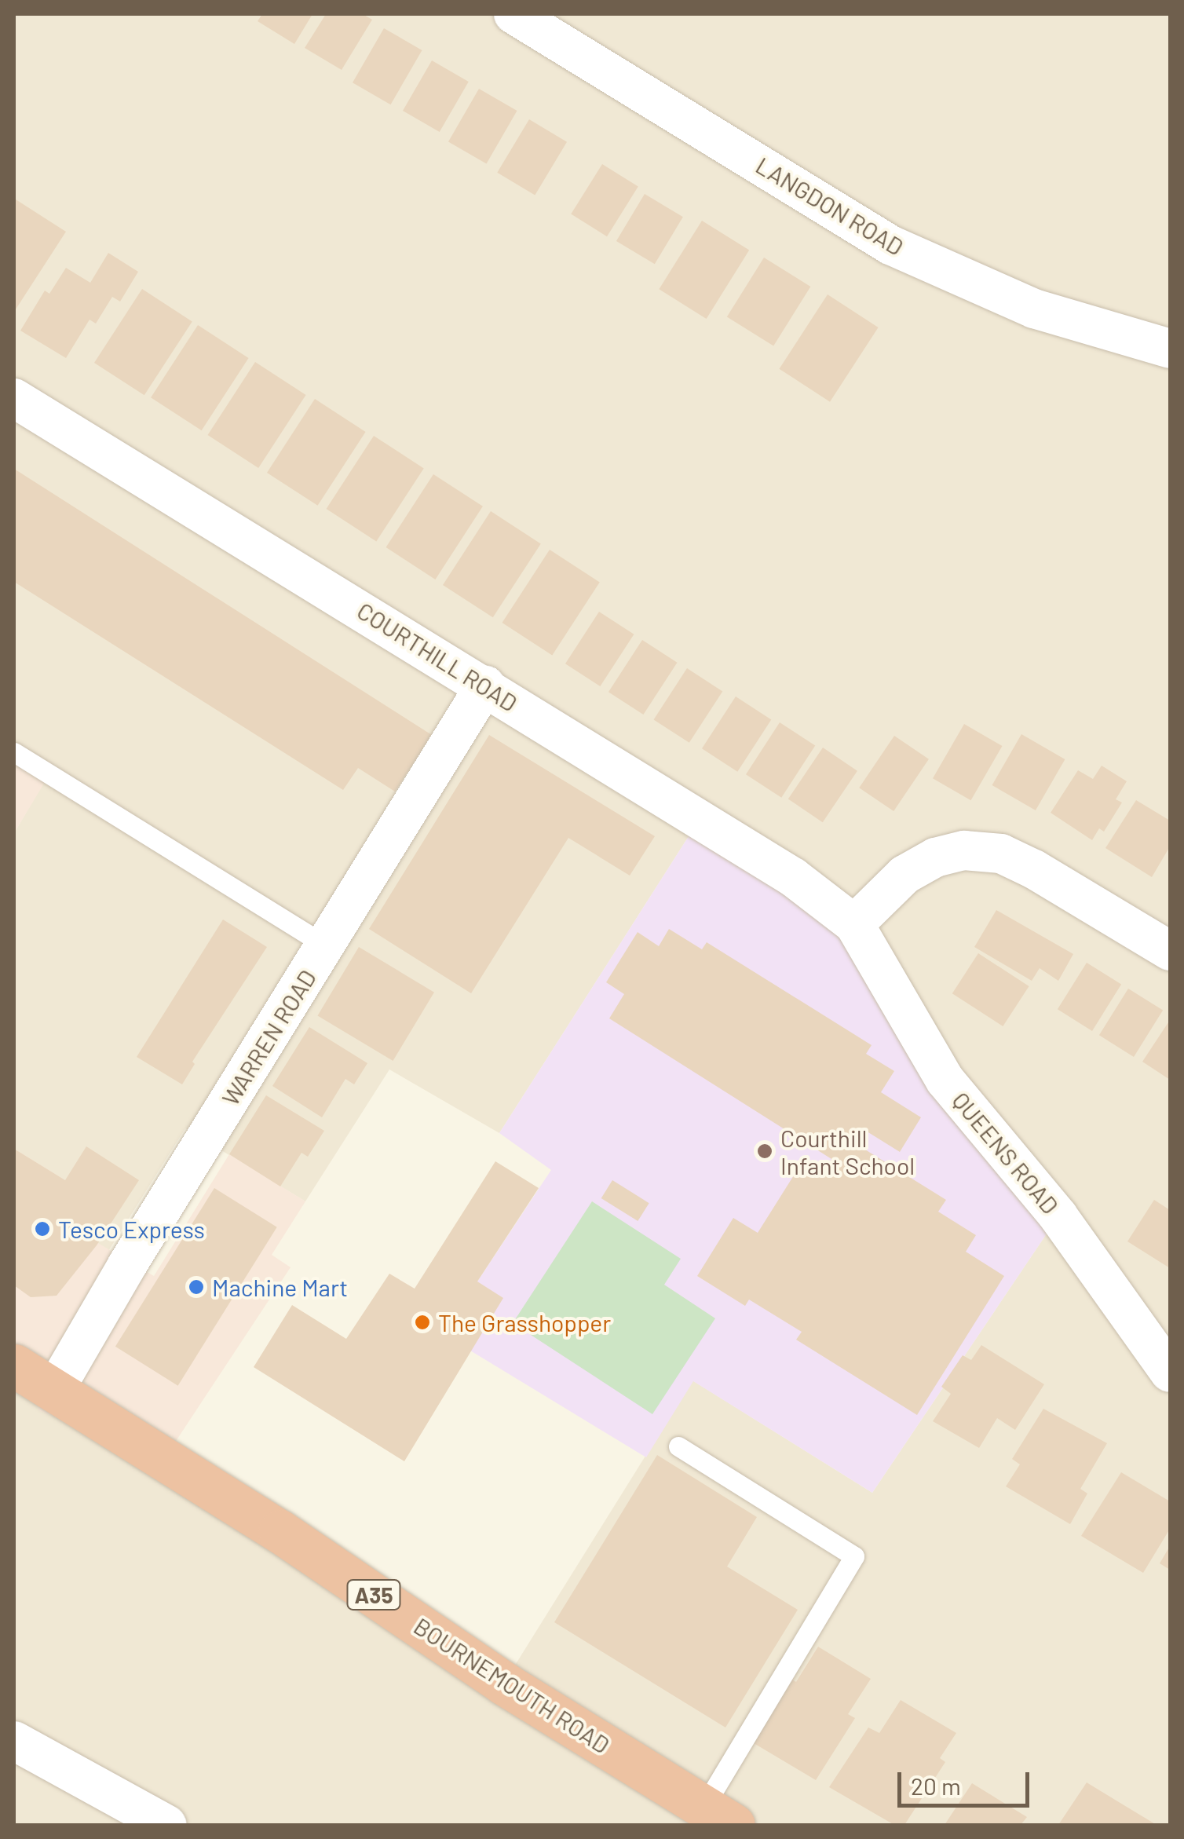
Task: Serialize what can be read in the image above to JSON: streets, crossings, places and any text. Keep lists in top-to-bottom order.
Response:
{
  "streets": {
    "highway": ["A35", "BOURNEMOUTH ROAD"],
    "street": [
      "LANGDON ROAD",
      "COURTHILL ROAD",
      "WARREN ROAD",
      "QUEENS ROAD"
    ]
  },
  "crossings": [
    ["COURTHILL ROAD", "WARREN ROAD"],
    ["COURTHILL ROAD", "QUEENS ROAD"],
    ["WARREN ROAD", "BOURNEMOUTH ROAD"]
  ],
  "places": [
    "Courthill Infant School",
    "Tesco Express",
    "Machine Mart",
    "The Grasshopper"
  ],
  "scale_bar": "20 m"
}
